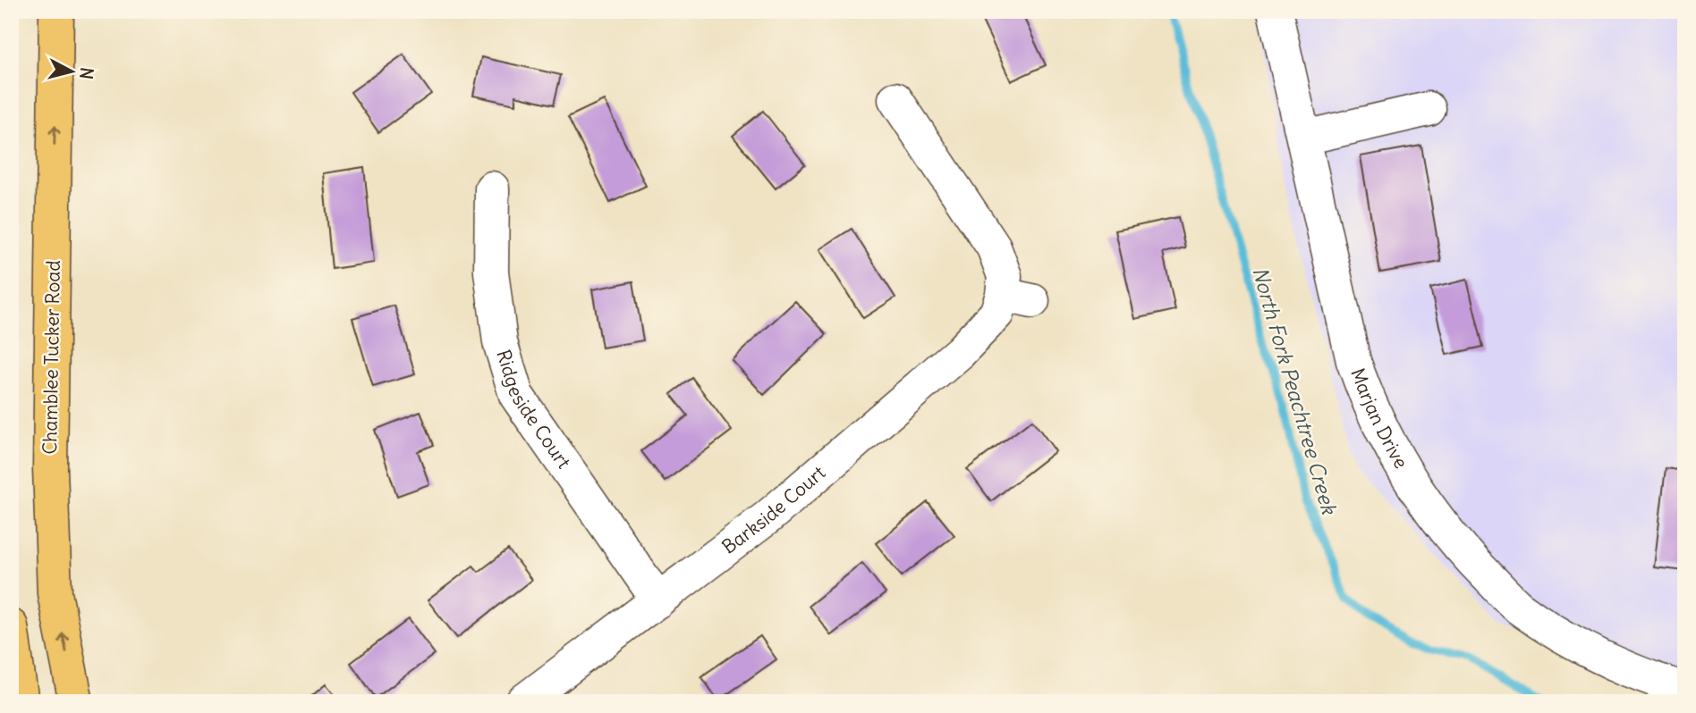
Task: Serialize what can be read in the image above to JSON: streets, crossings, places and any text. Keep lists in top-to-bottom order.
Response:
{
  "streets": {
    "main road": ["Chamblee Tucker Road"],
    "street": ["Ridgeside Court", "Marjan Drive", "Barkside Court"]
  },
  "crossings": [
    ["Ridgeside Court", "Barkside Court"]
  ],
  "one_way": ["Chamblee Tucker Road"],
  "water": ["North Fork Peachtree Creek"],
  "north": "right"
}
